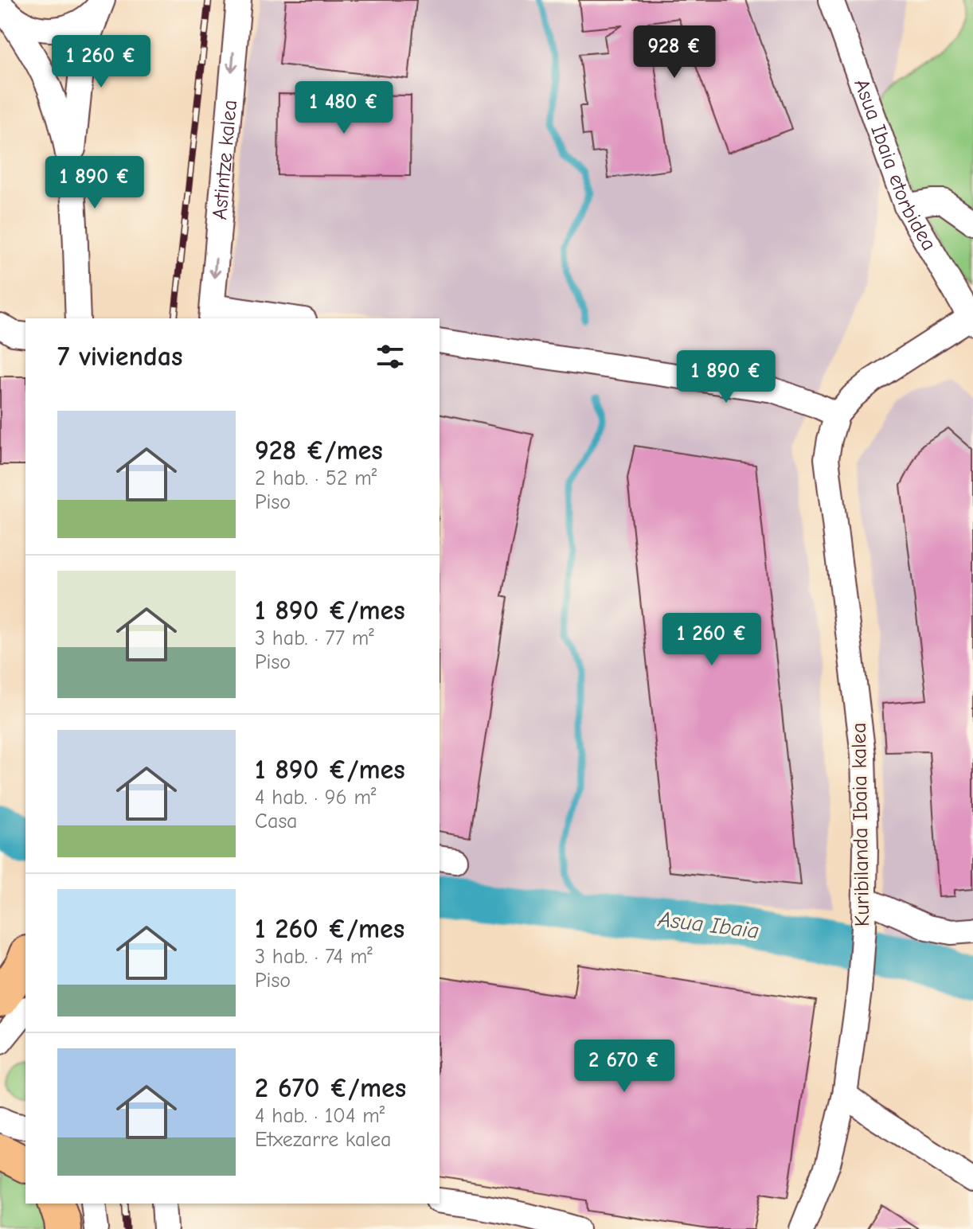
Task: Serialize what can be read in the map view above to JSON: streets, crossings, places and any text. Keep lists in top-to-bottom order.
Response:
{
  "streets": {
    "street": ["Astintze kalea", "Asua Ibaia etorbidea", "Kuribilanda Ibaia kalea"]
  },
  "water": ["Asua Ibaia"],
  "page": {
    "price": [
      "928 €",
      "1 260 €",
      "1 480 €",
      "1 890 €",
      "1 890 €",
      "1 260 €",
      "2 670 €"
    ],
    "heading": "7 viviendas",
    "list": [
      {
        "name": "928 €/mes",
        "note": "2 hab. · 52 m² · Piso"
      },
      {
        "name": "1 890 €/mes",
        "note": "3 hab. · 77 m² · Piso"
      },
      {
        "name": "1 890 €/mes",
        "note": "4 hab. · 96 m² · Casa"
      },
      {
        "name": "1 260 €/mes",
        "note": "3 hab. · 74 m² · Piso"
      },
      {
        "name": "2 670 €/mes",
        "note": "4 hab. · 104 m² · Etxezarre kalea"
      }
    ]
  }
}
